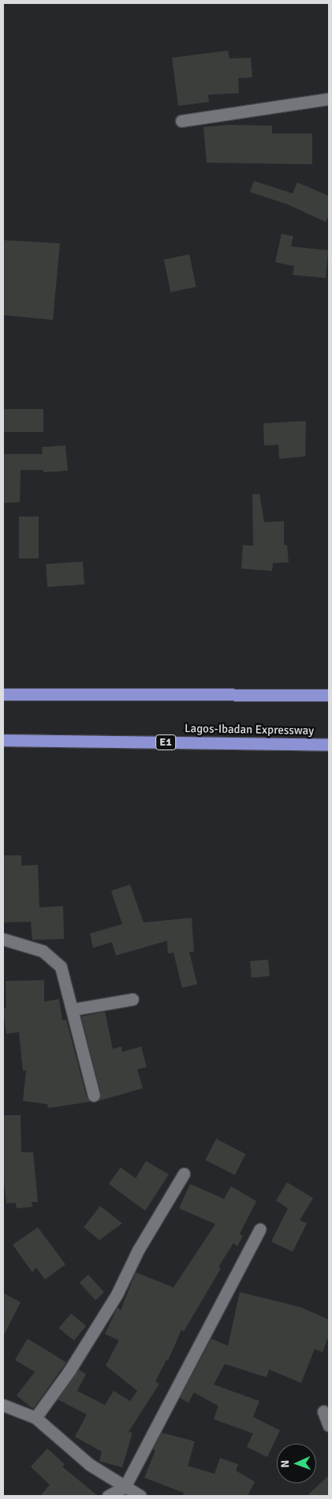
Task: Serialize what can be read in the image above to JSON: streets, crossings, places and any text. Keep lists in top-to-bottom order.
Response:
{
  "streets": {
    "highway": ["Lagos-Ibadan Expressway", "E1"]
  },
  "north": "left"
}
